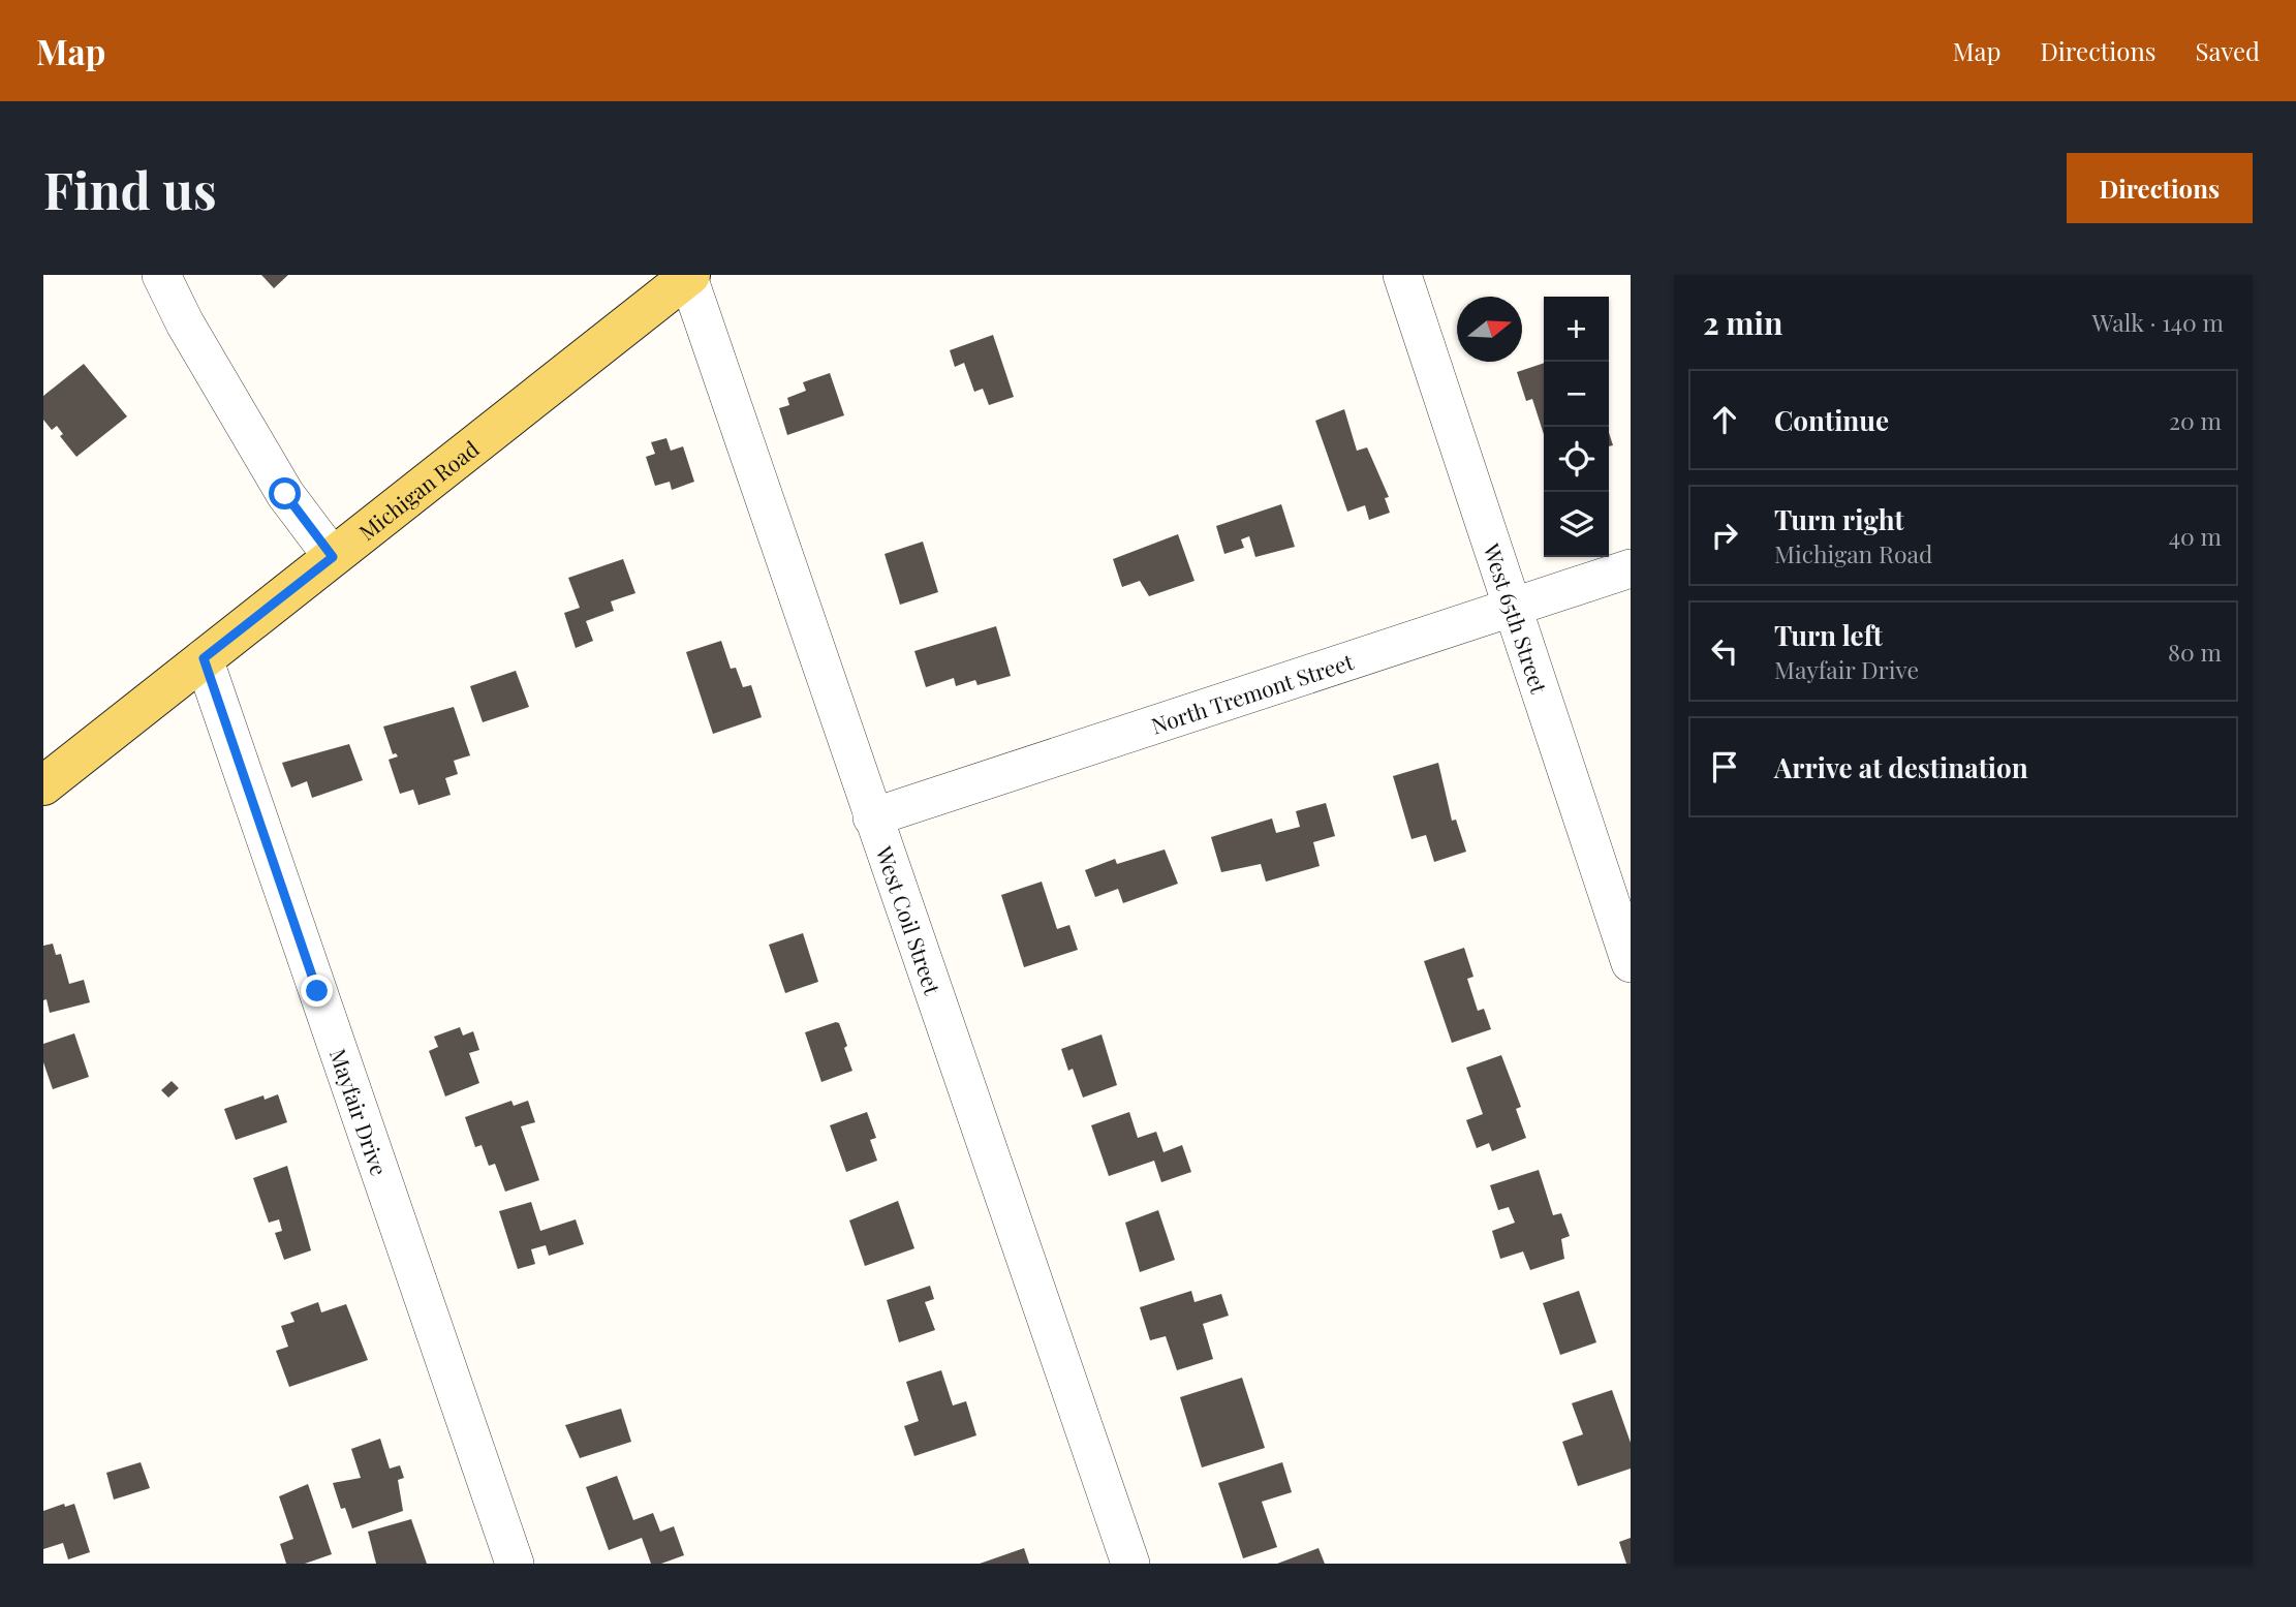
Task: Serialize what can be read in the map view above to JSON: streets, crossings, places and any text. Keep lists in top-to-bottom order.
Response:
{
  "streets": {
    "main road": ["Michigan Road"],
    "street": [
      "West 65th Street",
      "North Tremont Street",
      "West Coil Street",
      "Mayfair Drive"
    ]
  },
  "crossings": [
    ["Michigan Road", "West Coil Street"],
    ["Michigan Road", "Mayfair Drive"],
    ["West 65th Street", "North Tremont Street"],
    ["North Tremont Street", "West Coil Street"]
  ],
  "north": "right",
  "page": {
    "header": "Map",
    "nav": ["Map", "Directions", "Saved"],
    "buttons": "Directions",
    "title": "Find us",
    "heading": ["2 min", "Walk · 140 m"],
    "map_buttons": ["+", "−"],
    "list": [
      ["Continue", "20 m"],
      ["Turn right", "Michigan Road", "40 m"],
      ["Turn left", "Mayfair Drive", "80 m"],
      "Arrive at destination"
    ]
  }
}
